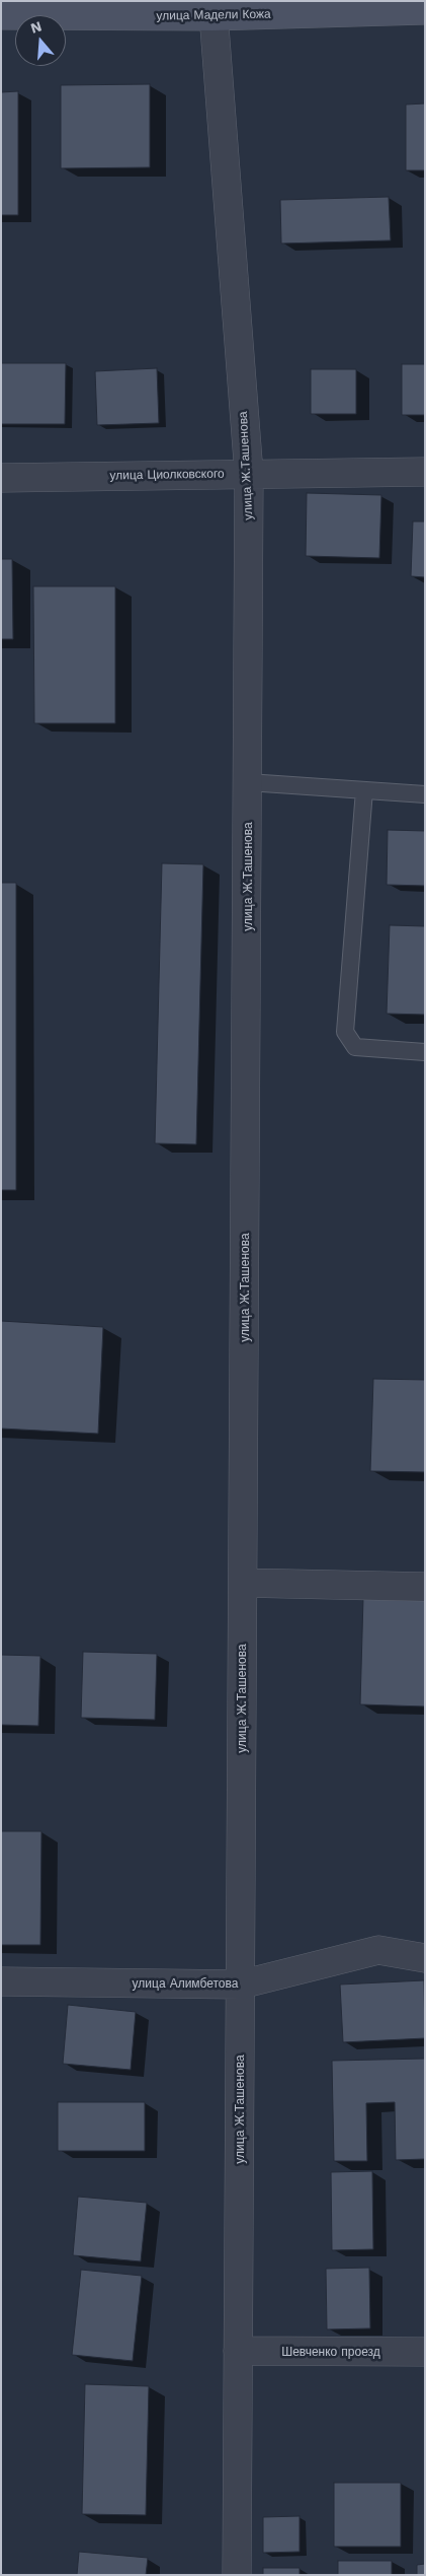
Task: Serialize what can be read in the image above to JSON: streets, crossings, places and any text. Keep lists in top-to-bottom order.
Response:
{
  "streets": {
    "main road": ["улица Мадели Кожа"],
    "street": [
      "улица Ж.Ташенова",
      "улица Циолковского",
      "улица Алимбетова",
      "Шевченко проезд"
    ]
  },
  "crossings": [
    ["улица Мадели Кожа", "улица Ж.Ташенова"],
    ["улица Ж.Ташенова", "улица Циолковского"],
    ["улица Ж.Ташенова", "улица Алимбетова"],
    ["улица Ж.Ташенова", "Шевченко проезд"]
  ],
  "north": "top"
}
